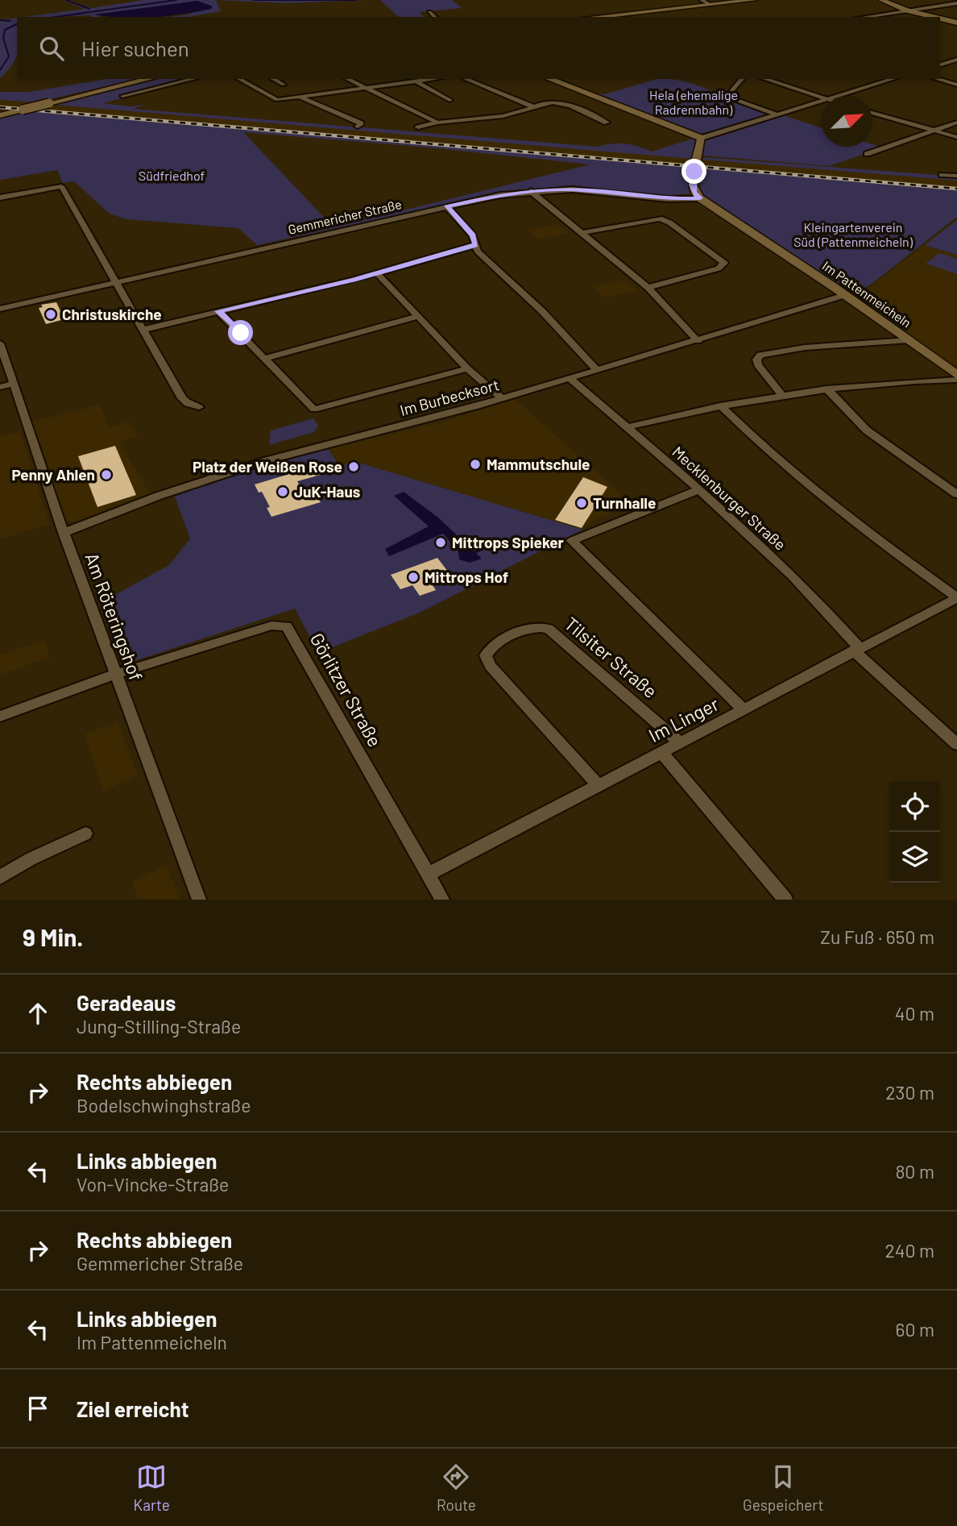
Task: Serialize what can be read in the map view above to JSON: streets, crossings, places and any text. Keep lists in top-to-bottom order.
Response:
{
  "streets": {
    "street": [
      "Gemmericher Straße",
      "Im Pattenmeicheln",
      "Im Burbecksort",
      "Mecklenburger Straße",
      "Am Röteringshof",
      "Tilsiter Straße",
      "Görlitzer Straße",
      "Im Linger"
    ]
  },
  "crossings": [
    ["Gemmericher Straße", "Im Pattenmeicheln"],
    ["Im Pattenmeicheln", "Im Burbecksort"],
    ["Im Burbecksort", "Mecklenburger Straße"],
    ["Im Burbecksort", "Am Röteringshof"],
    ["Mecklenburger Straße", "Im Linger"],
    ["Am Röteringshof", "Görlitzer Straße"],
    ["Tilsiter Straße", "Im Linger"],
    ["Görlitzer Straße", "Im Linger"]
  ],
  "parks": ["Hela (ehemalige Radrennbahn)", "Südfriedhof", "Kleingartenverein Süd (Pattenmeicheln)"],
  "places": [
    "Christuskirche",
    "Mammutschule",
    "Platz der Weißen Rose",
    "Penny Ahlen",
    "JuK-Haus",
    "Turnhalle",
    "Mittrops Spieker",
    "Mittrops Hof"
  ],
  "north": "top right",
  "page": {
    "search": "Hier suchen",
    "heading": ["9 Min.", "Zu Fuß · 650 m"],
    "list": [
      ["Geradeaus", "Jung-Stilling-Straße", "40 m"],
      ["Rechts abbiegen", "Bodelschwinghstraße", "230 m"],
      ["Links abbiegen", "Von-Vincke-Straße", "80 m"],
      ["Rechts abbiegen", "Gemmericher Straße", "240 m"],
      ["Links abbiegen", "Im Pattenmeicheln", "60 m"],
      "Ziel erreicht"
    ],
    "nav": ["Karte", "Route", "Gespeichert"]
  }
}
